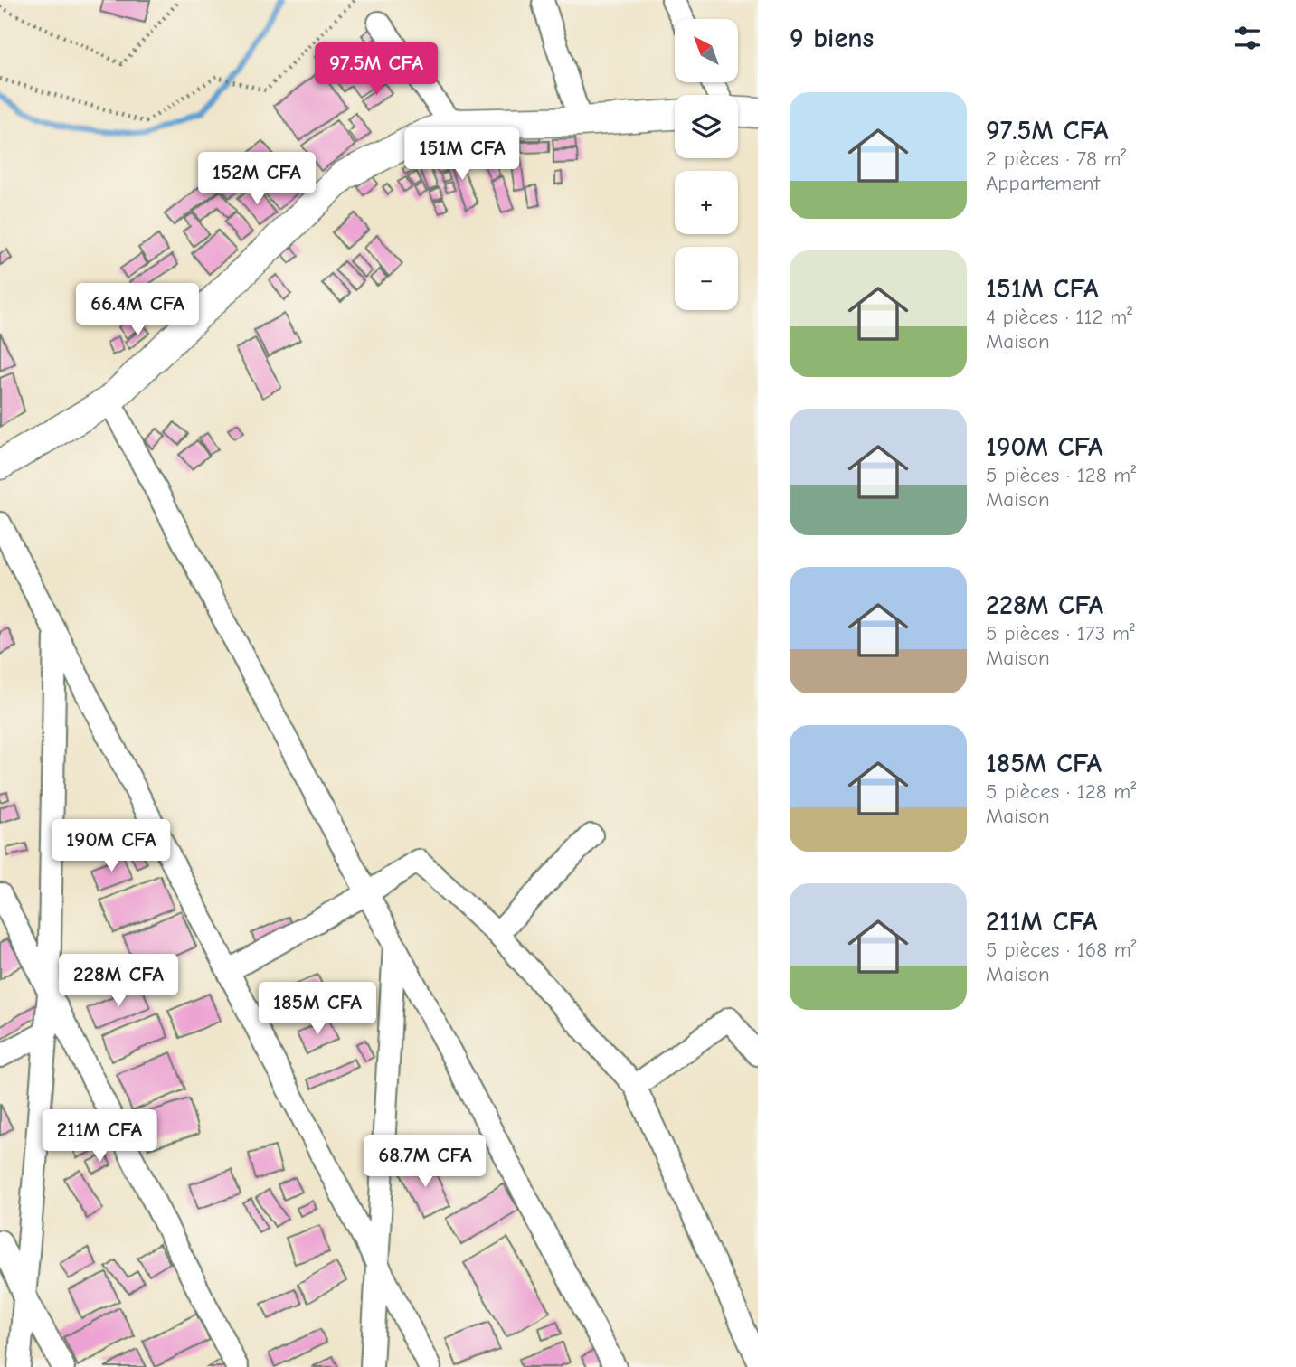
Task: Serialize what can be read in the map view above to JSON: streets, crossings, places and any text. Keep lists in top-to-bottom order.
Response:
{
  "north": "top left",
  "page": {
    "heading": "9 biens",
    "map_buttons": ["+", "−"],
    "price": [
      "97.5M CFA",
      "151M CFA",
      "152M CFA",
      "66.4M CFA",
      "190M CFA",
      "228M CFA",
      "185M CFA",
      "211M CFA",
      "68.7M CFA"
    ],
    "list": [
      {
        "name": "97.5M CFA",
        "note": "2 pièces · 78 m² · Appartement"
      },
      {
        "name": "151M CFA",
        "note": "4 pièces · 112 m² · Maison"
      },
      {
        "name": "190M CFA",
        "note": "5 pièces · 128 m² · Maison"
      },
      {
        "name": "228M CFA",
        "note": "5 pièces · 173 m² · Maison"
      },
      {
        "name": "185M CFA",
        "note": "5 pièces · 128 m² · Maison"
      },
      {
        "name": "211M CFA",
        "note": "5 pièces · 168 m² · Maison"
      }
    ]
  }
}
